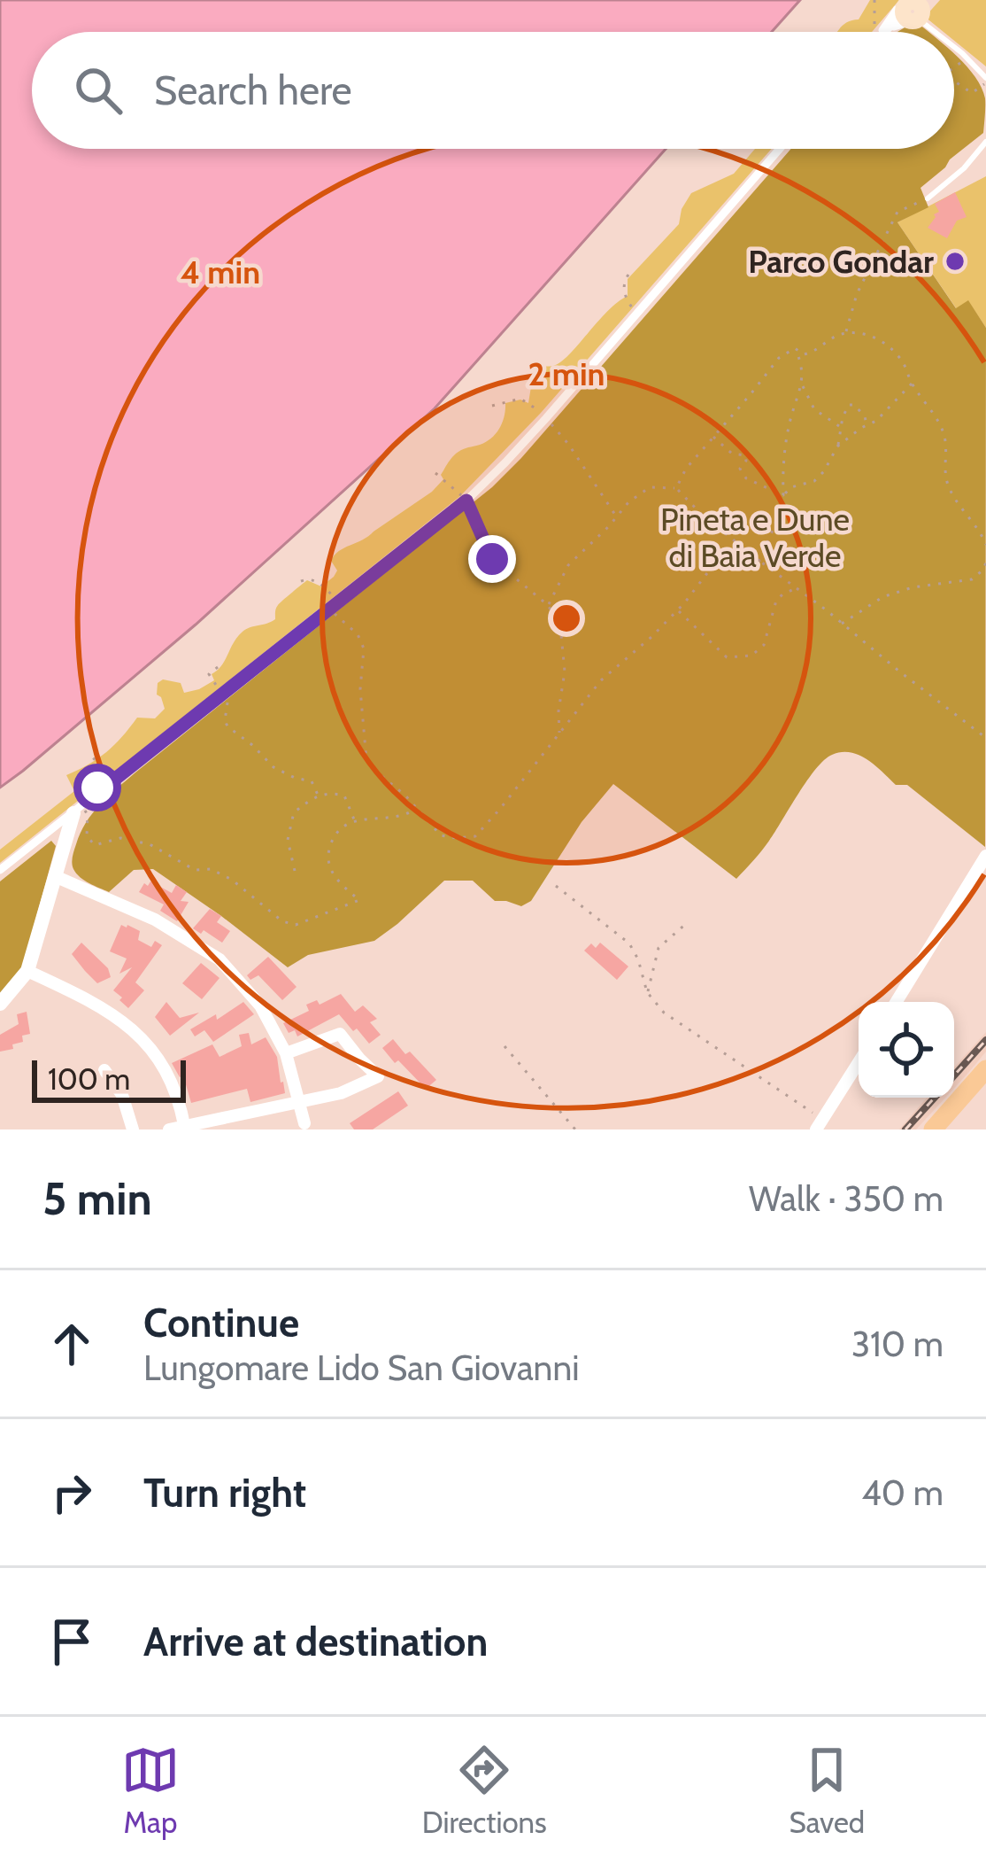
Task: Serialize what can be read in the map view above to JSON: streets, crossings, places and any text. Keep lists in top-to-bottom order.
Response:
{
  "parks": ["Pineta e Dune di Baia Verde"],
  "places": ["Parco Gondar"],
  "scale_bar": "100 m",
  "page": {
    "search": "Search here",
    "scale": "100 m",
    "heading": ["5 min", "Walk · 350 m"],
    "list": [
      ["Continue", "Lungomare Lido San Giovanni", "310 m"],
      ["Turn right", "40 m"],
      "Arrive at destination"
    ],
    "nav": ["Map", "Directions", "Saved"]
  },
  "rings": ["4 min", "2 min"]
}
